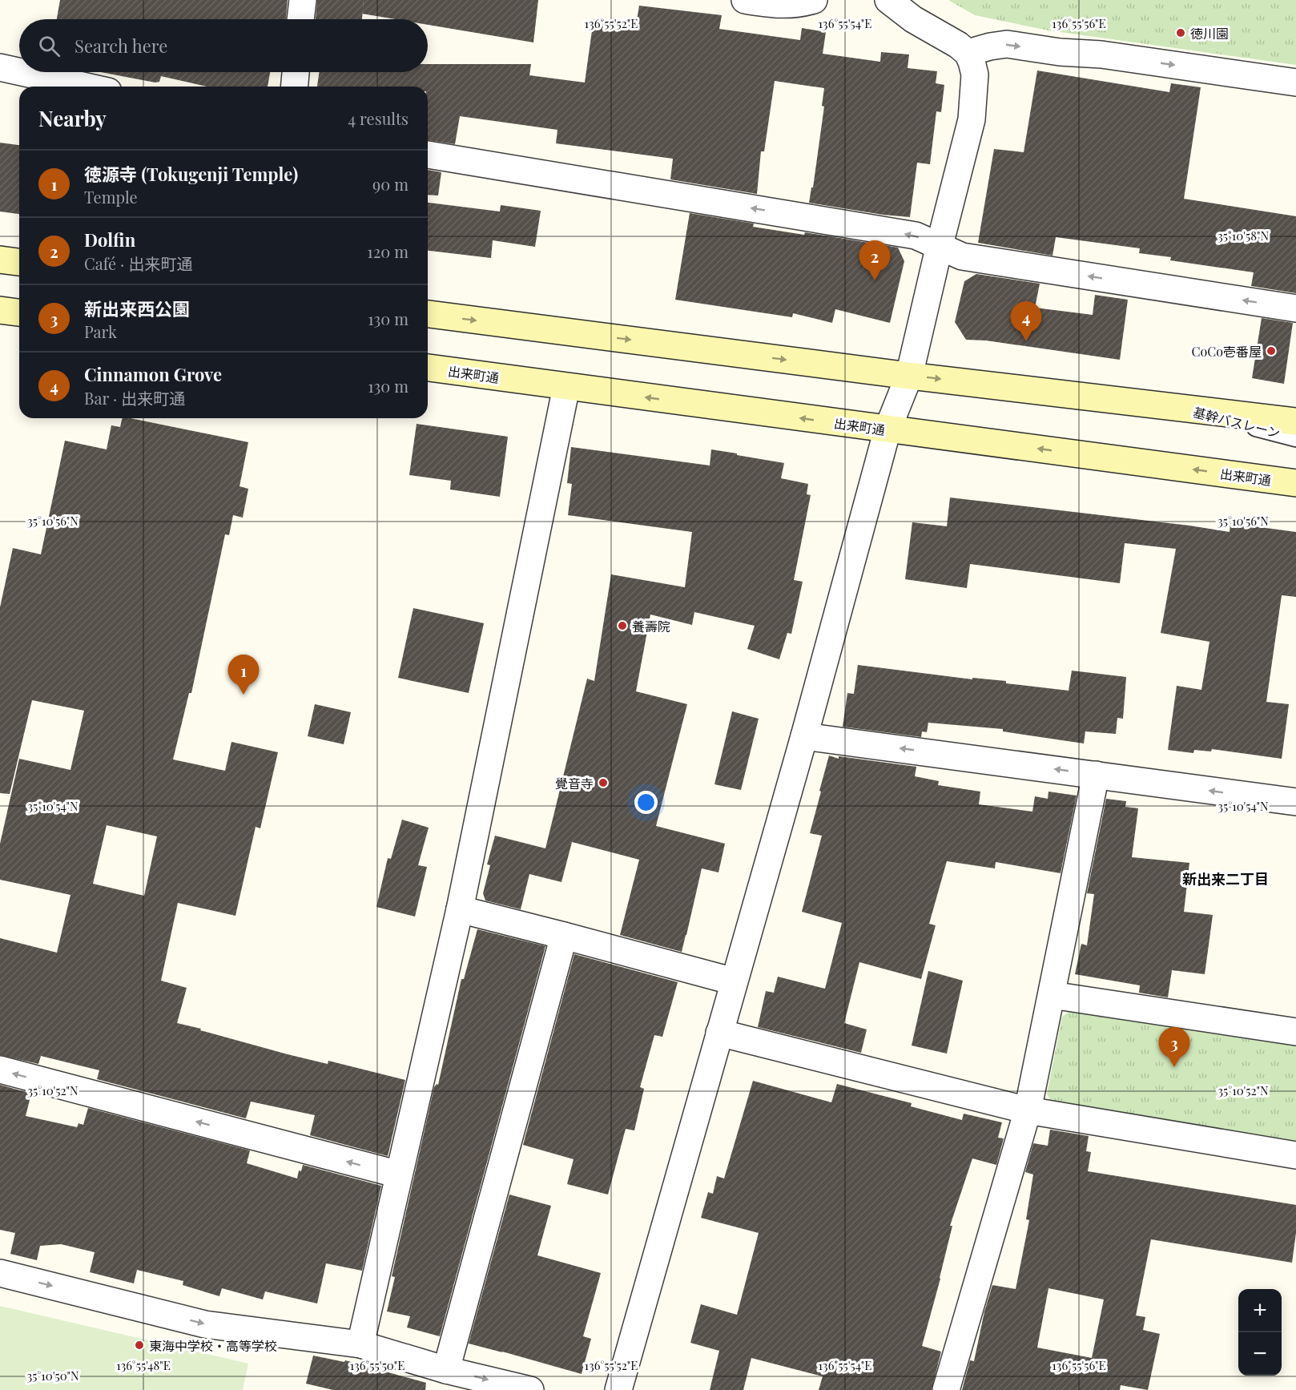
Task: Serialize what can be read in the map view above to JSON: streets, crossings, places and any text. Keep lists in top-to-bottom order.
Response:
{
  "streets": {
    "main road": ["出来町通"],
    "lane": ["基幹バスレーン"]
  },
  "districts": ["新出来二丁目"],
  "places": [
    "徳川園",
    "CoCo壱番屋",
    "養壽院",
    "覺音寺",
    "東海中学校・高等学校"
  ],
  "page": {
    "search": "Search here",
    "heading": ["Nearby", "4 results"],
    "list": [
      {
        "mark": "1",
        "name": "徳源寺 (Tokugenji Temple)",
        "note": "Temple",
        "value": "90 m"
      },
      {
        "mark": "2",
        "name": "Dolfin",
        "note": "Café · 出来町通",
        "value": "120 m"
      },
      {
        "mark": "3",
        "name": "新出来西公園",
        "note": "Park",
        "value": "130 m"
      },
      {
        "mark": "4",
        "name": "Cinnamon Grove",
        "note": "Bar · 出来町通",
        "value": "130 m"
      }
    ],
    "pins": [
      "2",
      "4",
      "1",
      "3"
    ],
    "map_buttons": ["+", "−"]
  },
  "coordinates": [
    "136°55'52\"E",
    "136°55'54\"E",
    "136°55'56\"E",
    "35°10'58\"N",
    "35°10'56\"N",
    "35°10'54\"N",
    "35°10'52\"N",
    "136°55'48\"E",
    "136°55'50\"E",
    "35°10'50\"N"
  ]
}
